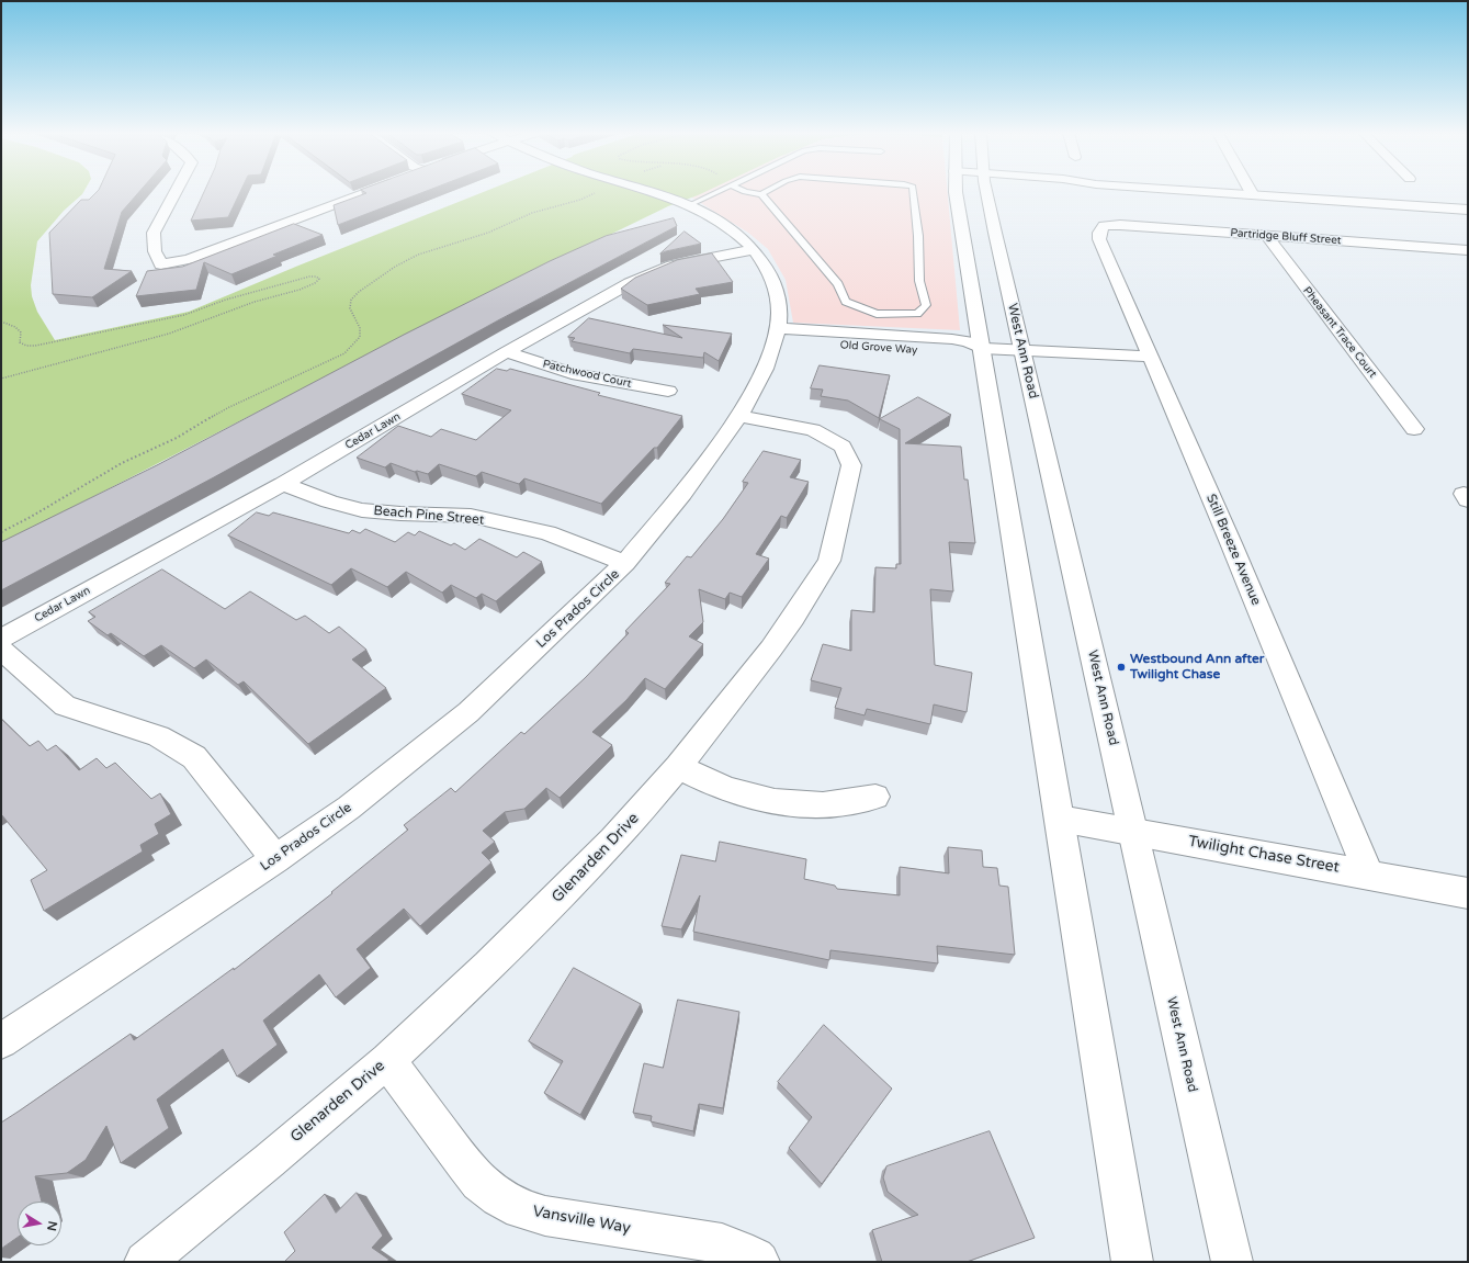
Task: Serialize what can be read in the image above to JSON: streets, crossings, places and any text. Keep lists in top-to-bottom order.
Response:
{
  "streets": {
    "street": [
      "Partridge Bluff Street",
      "Pheasant Trace Court",
      "Old Grove Way",
      "West Ann Road",
      "Patchwood Court",
      "Cedar Lawn",
      "Beach Pine Street",
      "Still Breeze Avenue",
      "Los Prados Circle",
      "Twilight Chase Street",
      "Glenarden Drive",
      "Vansville Way"
    ]
  },
  "crossings": [
    ["Partridge Bluff Street", "Pheasant Trace Court"],
    ["Partridge Bluff Street", "Still Breeze Avenue"],
    ["Old Grove Way", "West Ann Road"],
    ["Old Grove Way", "Still Breeze Avenue"],
    ["Old Grove Way", "Los Prados Circle"],
    ["West Ann Road", "Twilight Chase Street"],
    ["Patchwood Court", "Cedar Lawn"],
    ["Cedar Lawn", "Beach Pine Street"],
    ["Cedar Lawn", "Los Prados Circle"],
    ["Beach Pine Street", "Los Prados Circle"],
    ["Still Breeze Avenue", "Twilight Chase Street"],
    ["Los Prados Circle", "Glenarden Drive"],
    ["Glenarden Drive", "Vansville Way"]
  ],
  "places": ["Westbound Ann after Twilight Chase"],
  "north": "right"
}
